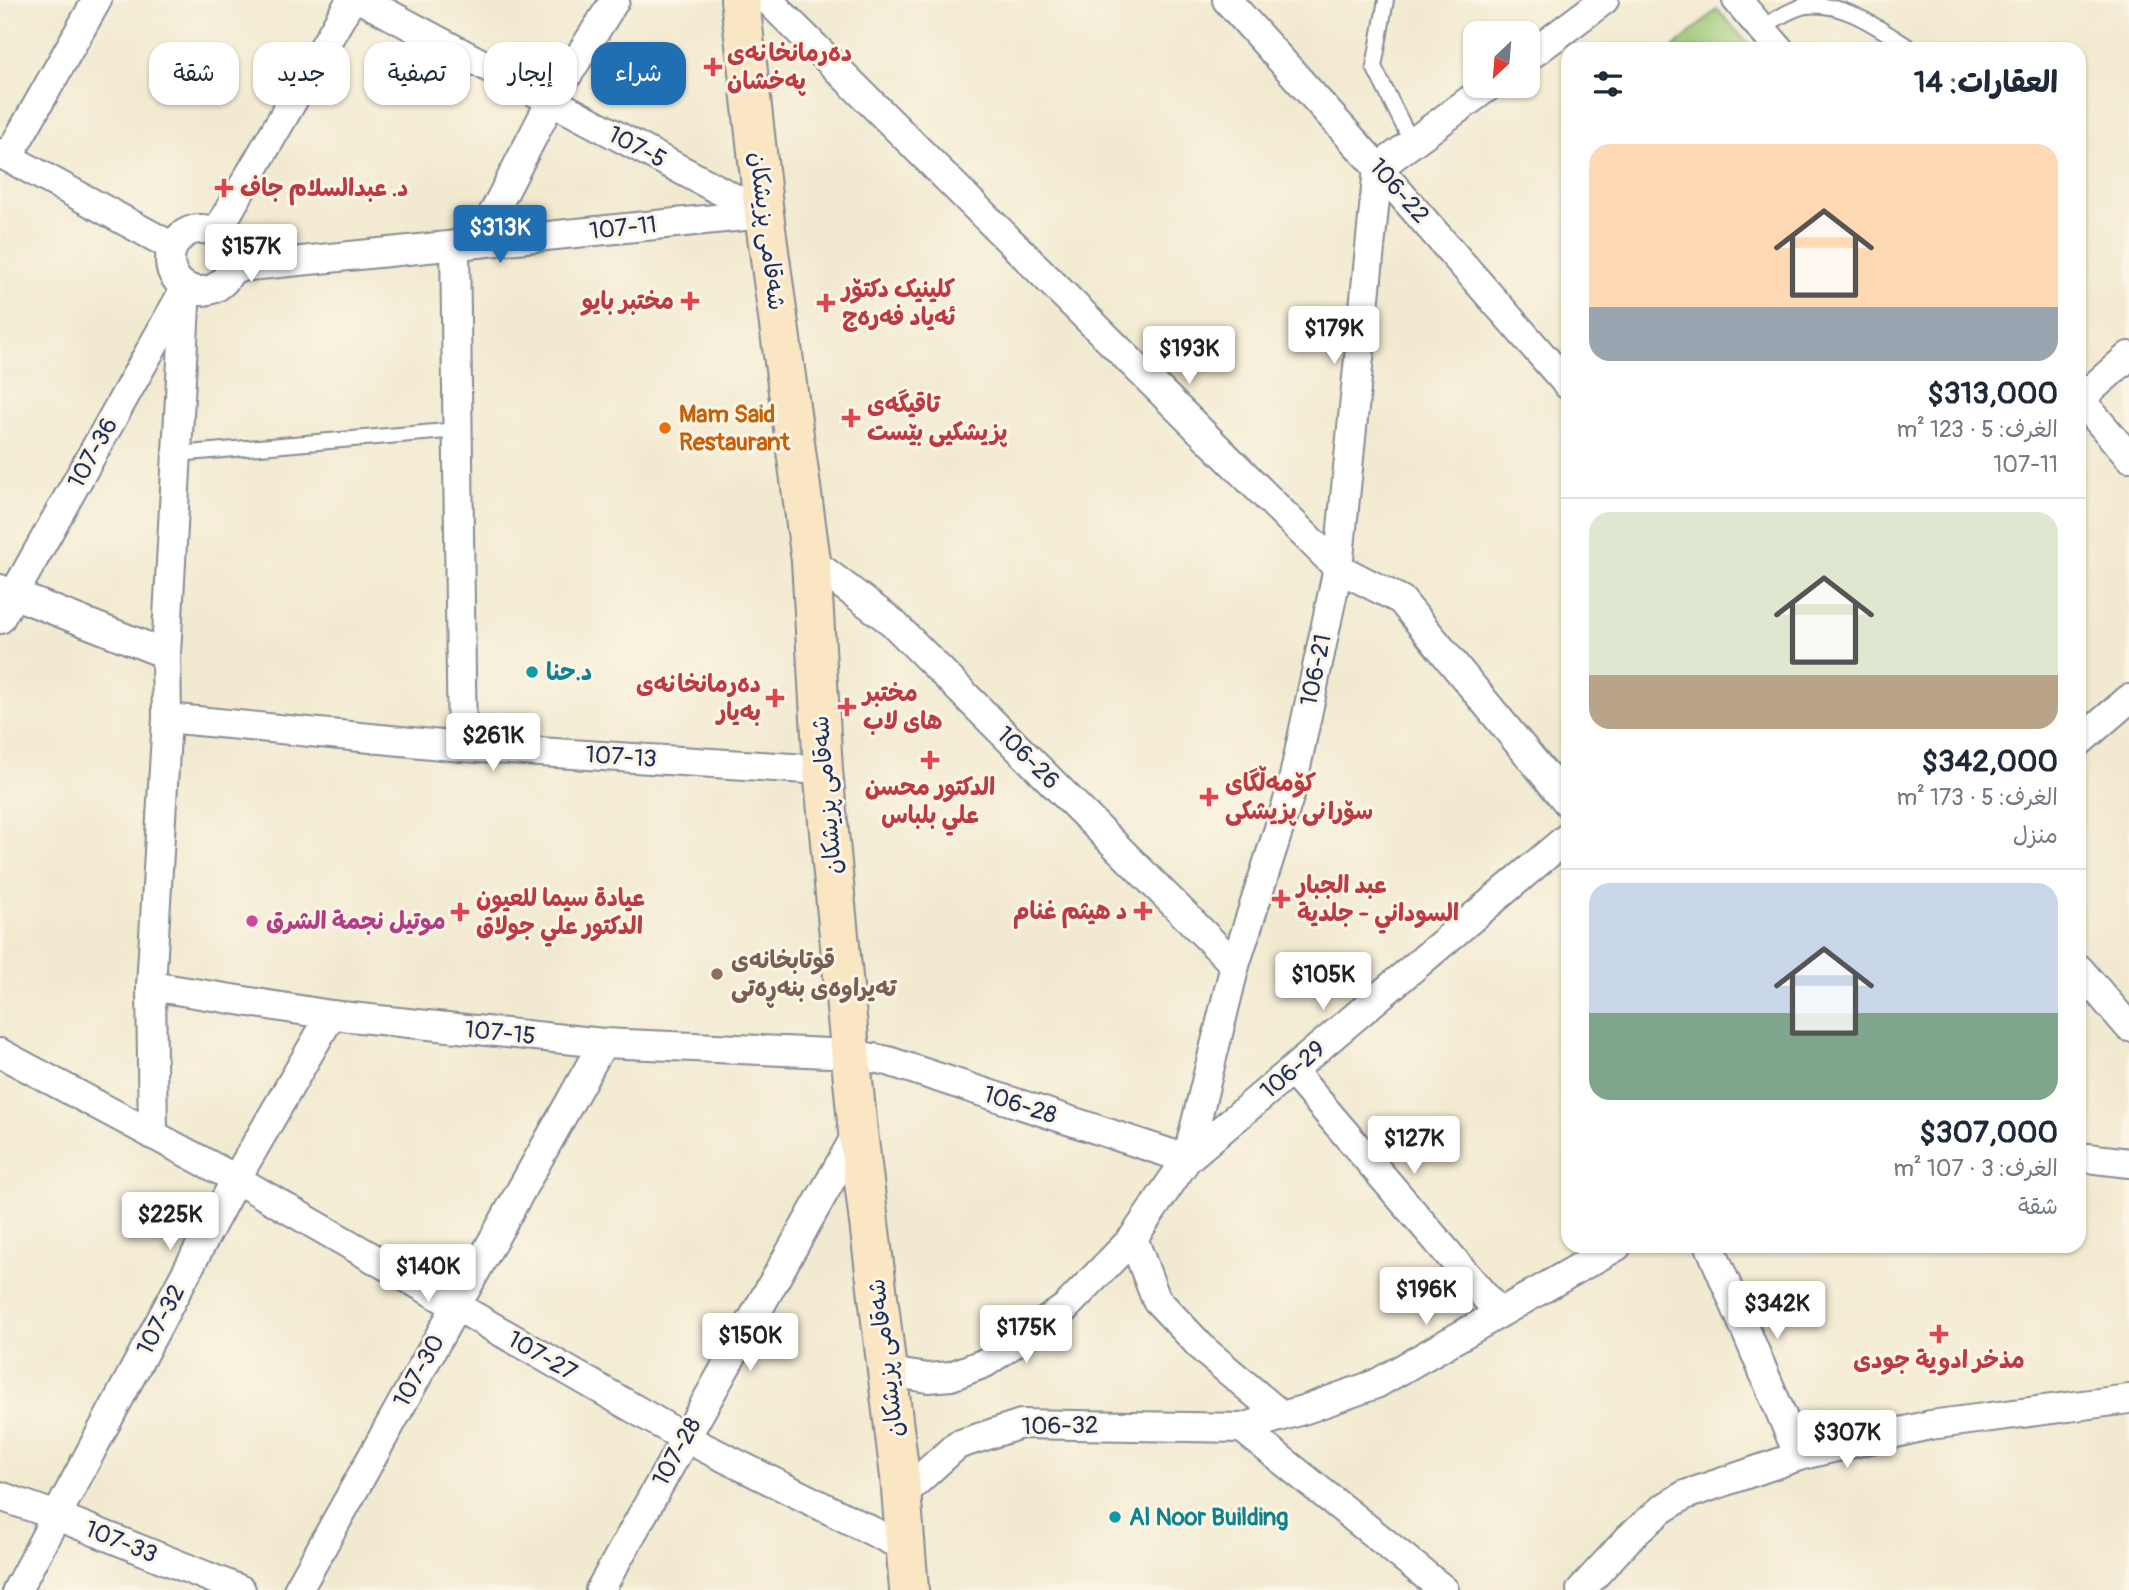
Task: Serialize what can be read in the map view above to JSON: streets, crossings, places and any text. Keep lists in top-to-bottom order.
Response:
{
  "streets": {
    "main road": ["شەقامی پزیشکان"],
    "street": [
      "107-5",
      "106-22",
      "107-11",
      "107-36",
      "106-21",
      "107-13",
      "106-26",
      "107-15",
      "106-29",
      "106-28",
      "107-32",
      "107-27",
      "107-30",
      "106-32",
      "107-28",
      "107-33"
    ]
  },
  "crossings": [
    ["107-5", "107-11"],
    ["107-5", "شەقامی پزیشکان"],
    ["106-22", "106-21"],
    ["107-11", "شەقامی پزیشکان"],
    ["107-11", "107-36"],
    ["شەقامی پزیشکان", "107-13"],
    ["شەقامی پزیشکان", "106-26"],
    ["شەقامی پزیشکان", "107-15"],
    ["شەقامی پزیشکان", "106-29"],
    ["شەقامی پزیشکان", "106-28"],
    ["شەقامی پزیشکان", "107-27"],
    ["شەقامی پزیشکان", "106-32"],
    ["شەقامی پزیشکان", "107-28"],
    ["106-21", "106-26"],
    ["106-21", "106-29"],
    ["106-21", "106-28"],
    ["107-15", "106-28"],
    ["107-15", "107-32"],
    ["107-15", "107-30"],
    ["106-29", "106-28"],
    ["107-32", "107-27"],
    ["107-32", "107-33"],
    ["107-27", "107-30"],
    ["107-27", "107-28"]
  ],
  "places": {
    "health": [
      "دەرمانخانەی پەخشان",
      "د. عبدالسلام جاف",
      "مختبر بايو",
      "کلینیک دکتۆر ئەیاد فەرەج",
      "تاقیگەی پزیشکیی بێست",
      "دەرمانخانەی بەیار",
      "مختبر هاى لاب",
      "الدكتور محسن علي بلباس",
      "کۆمەڵگای سۆرانی پزیشکی",
      "عبد الجبار السوداني - جلدية",
      "د هيثم غنام",
      "عيادة سيما للعيون الدكتور علي جولاق",
      "مذخر ادوية جودى"
    ],
    "other": [
      "Mam Said Restaurant",
      "د.حنا",
      "موتيل نجمة الشرق",
      "قوتابخانه‌ی ته‌یراوه‌ی بنه‌ڕه‌تی",
      "Al Noor Building"
    ]
  },
  "north": "bottom left",
  "page": {
    "chip": [
      "شراء",
      "إيجار",
      "تصفية",
      "جديد",
      "شقة"
    ],
    "heading": "العقارات: 14",
    "list": [
      {
        "name": "$313,000",
        "note": "الغرف: 5 · 123 m² · 107-11"
      },
      {
        "name": "$342,000",
        "note": "الغرف: 5 · 173 m² · منزل"
      },
      {
        "name": "$307,000",
        "note": "الغرف: 3 · 107 m² · شقة"
      }
    ],
    "price": [
      "$313K",
      "$157K",
      "$179K",
      "$193K",
      "$261K",
      "$105K",
      "$127K",
      "$225K",
      "$140K",
      "$196K",
      "$342K",
      "$175K",
      "$150K",
      "$307K"
    ]
  }
}
